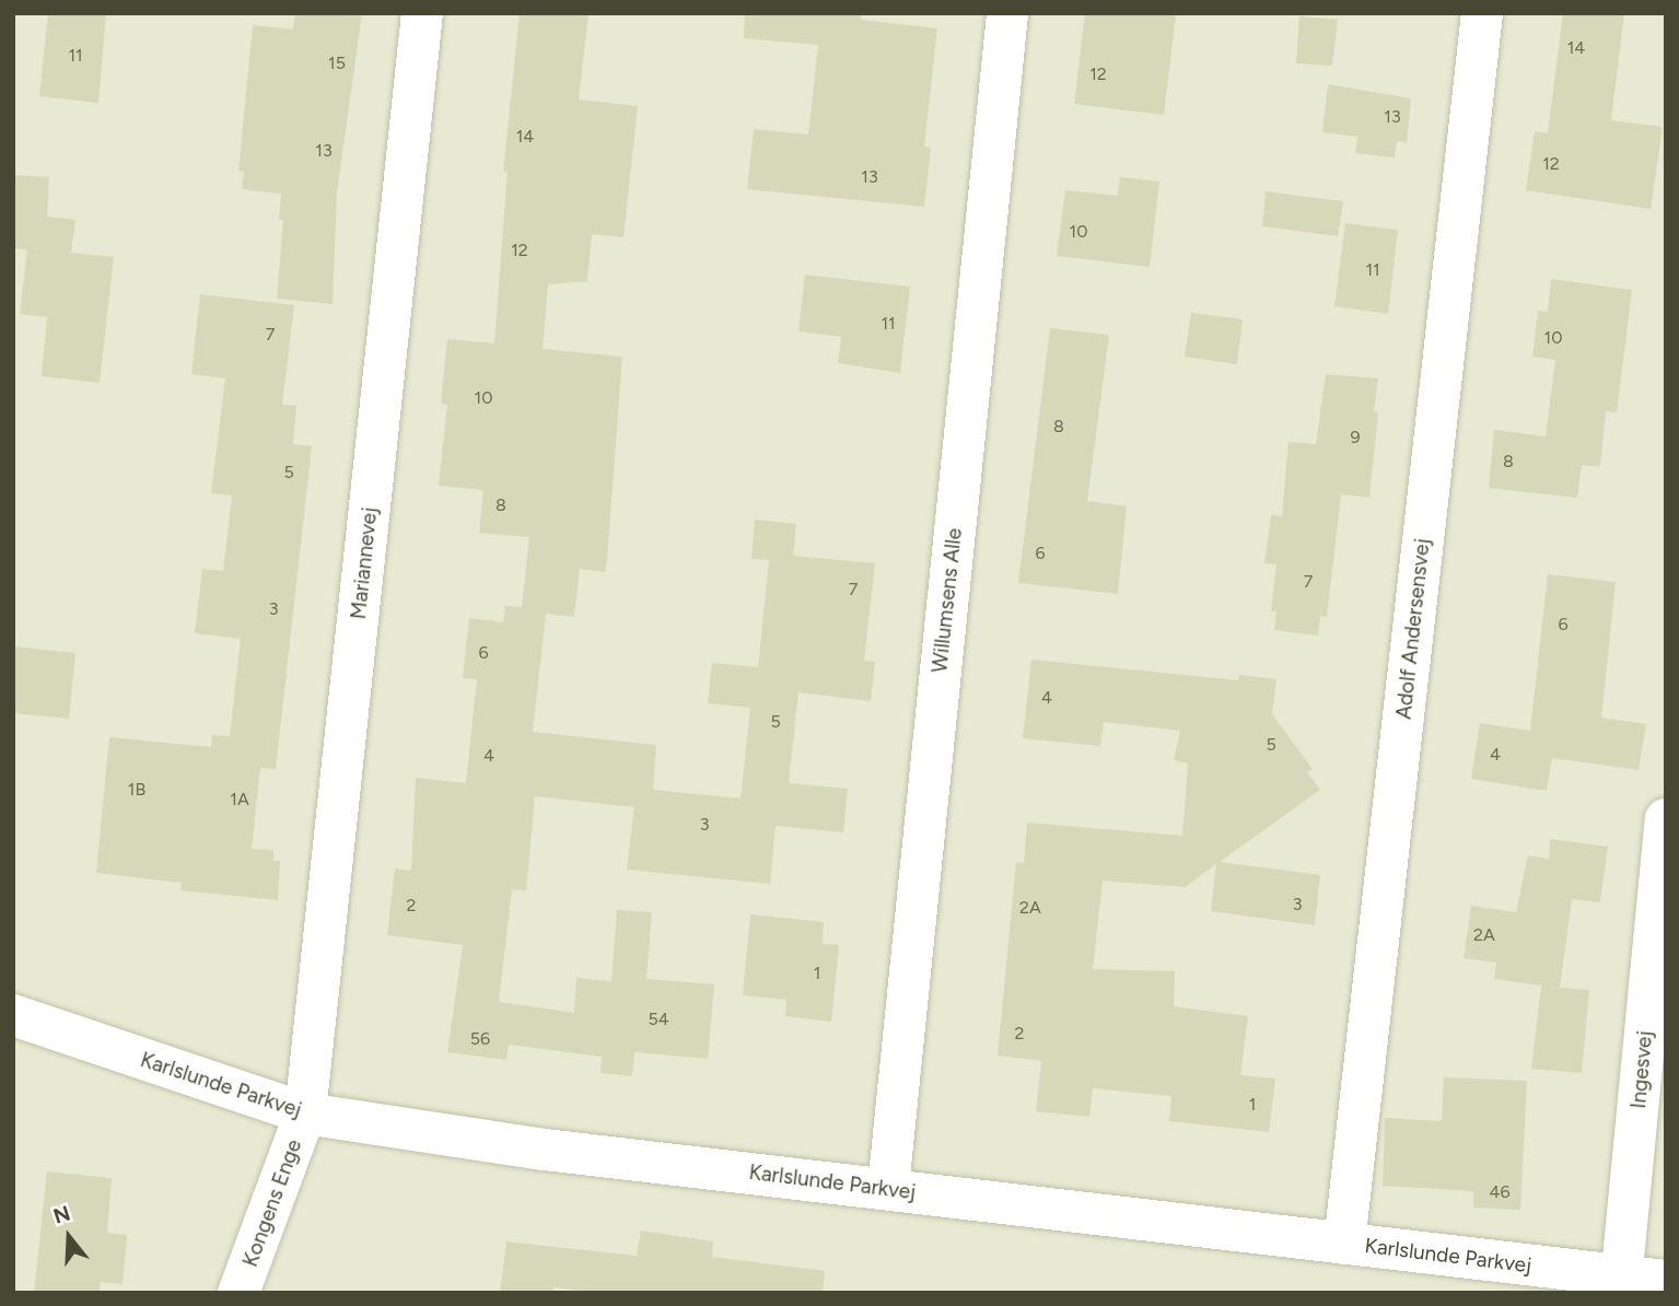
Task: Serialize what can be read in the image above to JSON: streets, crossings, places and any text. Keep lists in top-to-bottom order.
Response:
{
  "streets": {
    "street": [
      "Mariannevej",
      "Willumsens Alle",
      "Adolf Andersensvej",
      "Ingesvej",
      "Karlslunde Parkvej",
      "Kongens Enge"
    ]
  },
  "crossings": [
    ["Mariannevej", "Karlslunde Parkvej"],
    ["Mariannevej", "Kongens Enge"],
    ["Willumsens Alle", "Karlslunde Parkvej"],
    ["Adolf Andersensvej", "Karlslunde Parkvej"],
    ["Ingesvej", "Karlslunde Parkvej"],
    ["Karlslunde Parkvej", "Kongens Enge"]
  ],
  "house_numbers": [
    "14",
    "11",
    "15",
    "12",
    "13",
    "14",
    "13",
    "12",
    "13",
    "10",
    "12",
    "11",
    "11",
    "7",
    "10",
    "10",
    "8",
    "9",
    "8",
    "5",
    "8",
    "6",
    "7",
    "7",
    "3",
    "6",
    "6",
    "4",
    "5",
    "5",
    "4",
    "4",
    "1B",
    "1A",
    "3",
    "3",
    "2",
    "2A",
    "2A",
    "1",
    "54",
    "2",
    "56",
    "1",
    "46"
  ],
  "north": "top"
}
